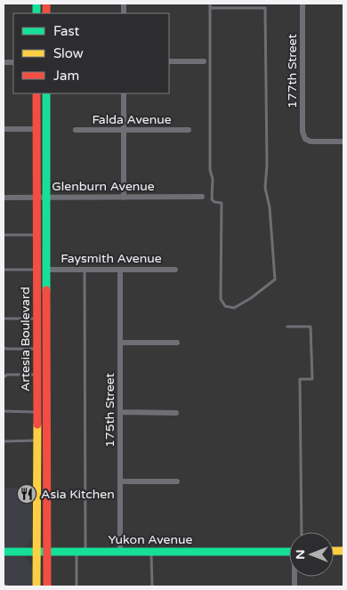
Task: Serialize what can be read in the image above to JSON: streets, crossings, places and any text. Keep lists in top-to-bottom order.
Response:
{
  "streets": {
    "main road": ["Artesia Boulevard", "Yukon Avenue"],
    "street": [
      "177th Street",
      "Falda Avenue",
      "Glenburn Avenue",
      "Faysmith Avenue",
      "175th Street"
    ]
  },
  "crossings": [
    ["Glenburn Avenue", "Artesia Boulevard"],
    ["Faysmith Avenue", "Artesia Boulevard"],
    ["Faysmith Avenue", "175th Street"],
    ["Artesia Boulevard", "Yukon Avenue"],
    ["175th Street", "Yukon Avenue"]
  ],
  "places": {
    "restaurant": ["Asia Kitchen"]
  },
  "legend": ["Fast", "Slow", "Jam"],
  "north": "left"
}
